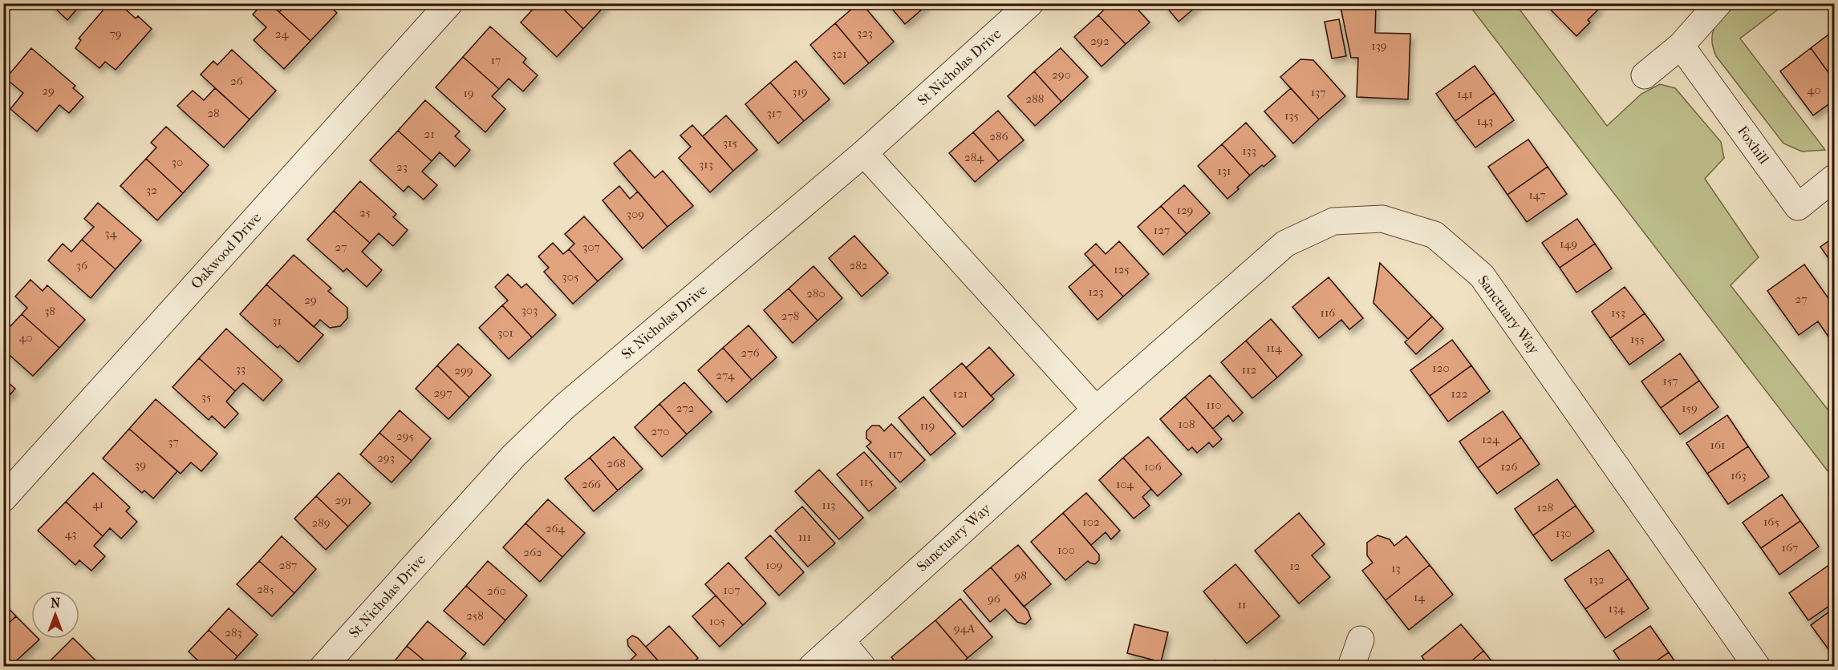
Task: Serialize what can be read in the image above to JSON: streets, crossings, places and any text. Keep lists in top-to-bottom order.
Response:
{
  "streets": {
    "street": [
      "St Nicholas Drive",
      "Foxhill",
      "Oakwood Drive",
      "Sanctuary Way"
    ]
  },
  "house_numbers": [
    "323",
    "79",
    "24",
    "292",
    "139",
    "321",
    "17",
    "290",
    "26",
    "40",
    "29",
    "319",
    "137",
    "19",
    "141",
    "288",
    "28",
    "317",
    "135",
    "143",
    "21",
    "286",
    "315",
    "133",
    "284",
    "30",
    "313",
    "23",
    "131",
    "32",
    "147",
    "129",
    "25",
    "309",
    "127",
    "34",
    "149",
    "27",
    "307",
    "36",
    "282",
    "125",
    "305",
    "123",
    "280",
    "27",
    "29",
    "303",
    "38",
    "116",
    "153",
    "278",
    "31",
    "301",
    "40",
    "155",
    "114",
    "276",
    "120",
    "33",
    "112",
    "299",
    "274",
    "157",
    "297",
    "121",
    "122",
    "35",
    "110",
    "272",
    "159",
    "108",
    "119",
    "270",
    "295",
    "124",
    "37",
    "161",
    "117",
    "293",
    "268",
    "39",
    "106",
    "126",
    "163",
    "115",
    "266",
    "104",
    "291",
    "41",
    "113",
    "128",
    "102",
    "165",
    "289",
    "264",
    "130",
    "43",
    "111",
    "167",
    "100",
    "262",
    "287",
    "109",
    "12",
    "13",
    "98",
    "132",
    "285",
    "107",
    "260",
    "14",
    "96",
    "11",
    "134",
    "258",
    "105",
    "94A",
    "283"
  ],
  "north": "top"
}
